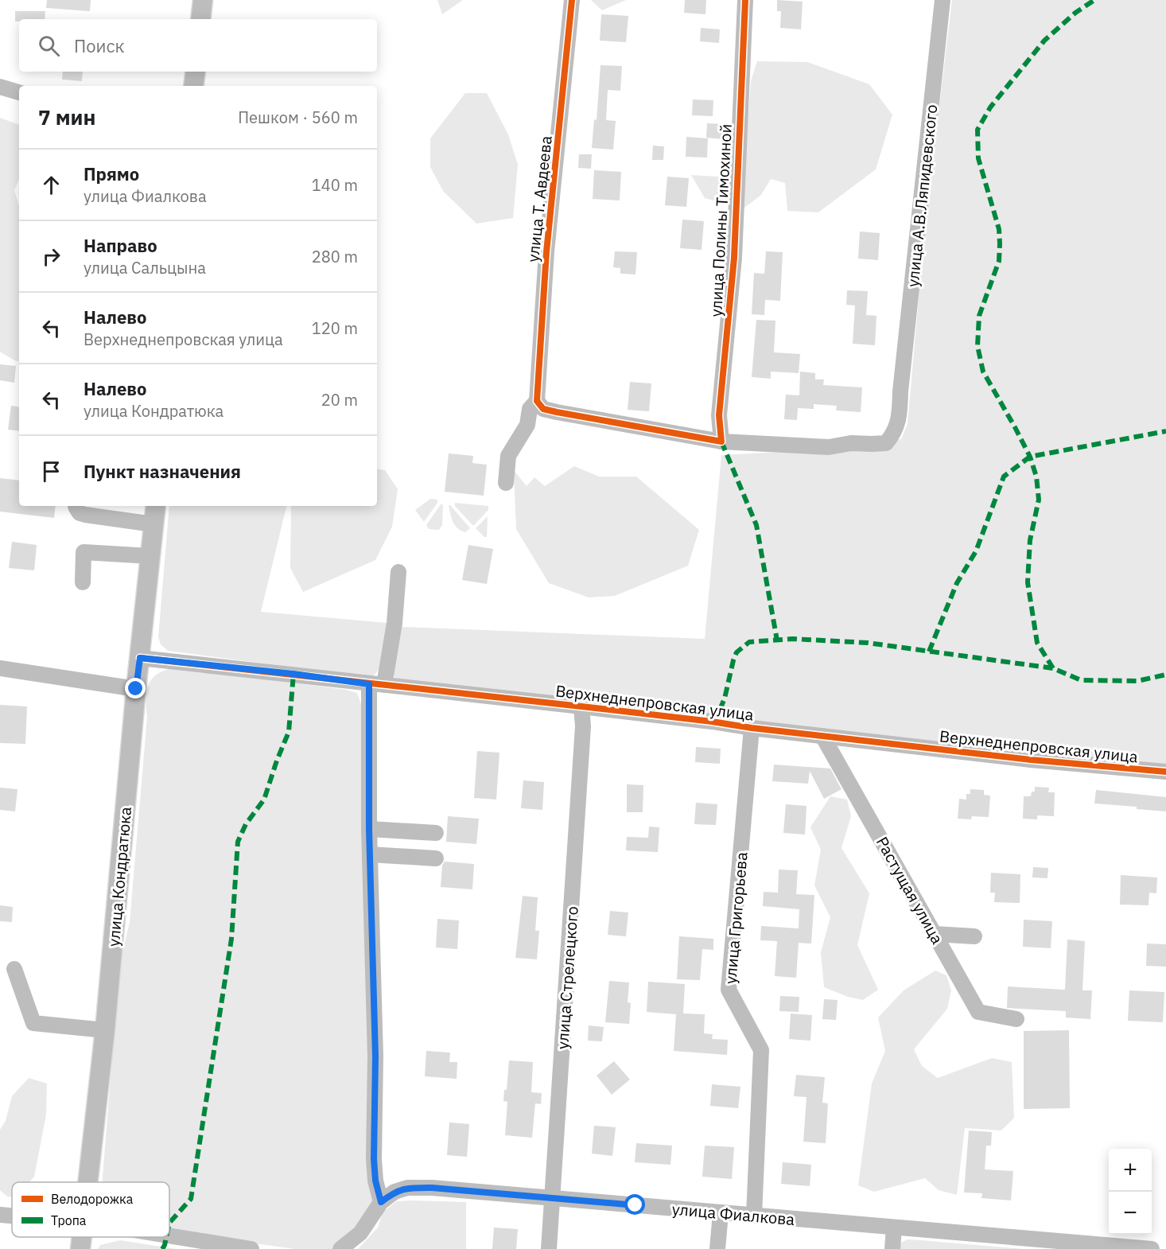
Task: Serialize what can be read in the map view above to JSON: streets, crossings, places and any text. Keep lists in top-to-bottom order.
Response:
{
  "streets": {
    "main road": ["улица Кондратюка"],
    "street": [
      "улица А.В.Ляпидевского",
      "улица Т. Авдеева",
      "улица Полины Тимохиной",
      "Верхнеднепровская улица",
      "Растущая улица",
      "улица Григорьева",
      "улица Стрелецкого",
      "улица Фиалкова"
    ]
  },
  "crossings": [
    ["улица А.В.Ляпидевского", "улица Полины Тимохиной"],
    ["Верхнеднепровская улица", "улица Кондратюка"],
    ["Верхнеднепровская улица", "Растущая улица"],
    ["Верхнеднепровская улица", "улица Григорьева"],
    ["Верхнеднепровская улица", "улица Стрелецкого"],
    ["улица Григорьева", "улица Фиалкова"],
    ["улица Стрелецкого", "улица Фиалкова"]
  ],
  "legend": ["Велодорожка", "Тропа"],
  "page": {
    "search": "Поиск",
    "heading": ["7 мин", "Пешком · 560 m"],
    "list": [
      ["Прямо", "улица Фиалкова", "140 m"],
      ["Направо", "улица Сальцына", "280 m"],
      ["Налево", "Верхнеднепровская улица", "120 m"],
      ["Налево", "улица Кондратюка", "20 m"],
      "Пункт назначения"
    ],
    "map_buttons": ["+", "−"]
  }
}
